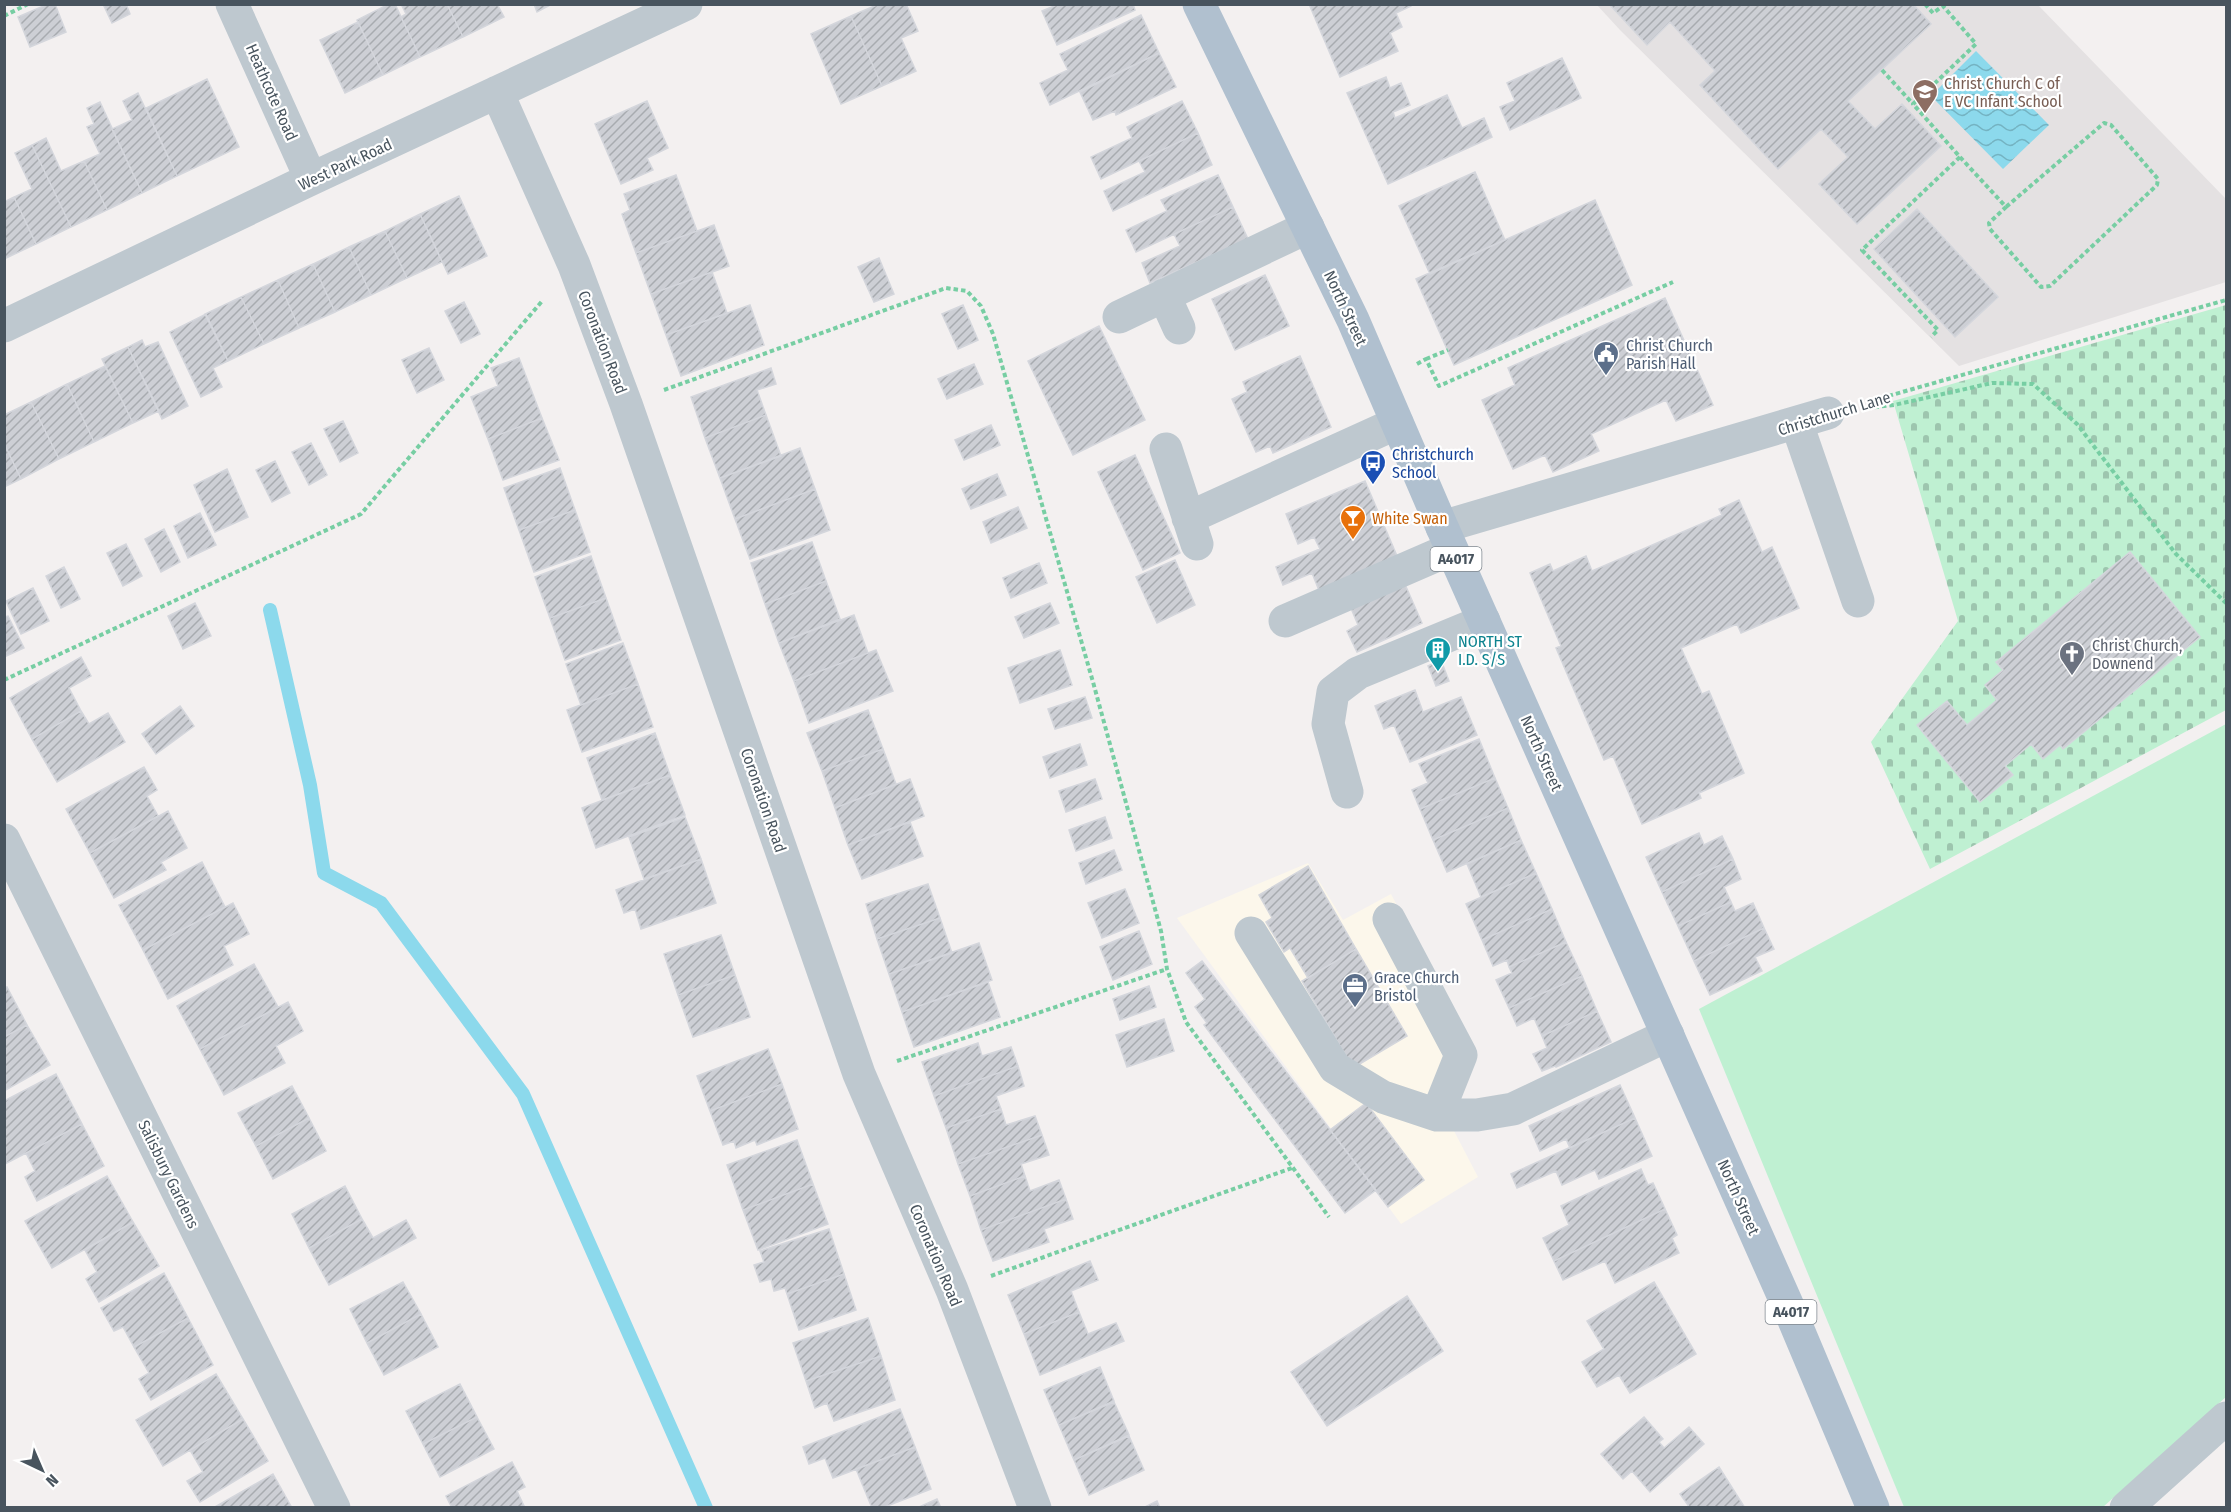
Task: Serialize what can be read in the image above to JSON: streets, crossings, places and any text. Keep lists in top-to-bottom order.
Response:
{
  "streets": {
    "main road": ["North Street", "A4017"],
    "street": [
      "Heathcote Road",
      "West Park Road",
      "Coronation Road",
      "Christchurch Lane",
      "Salisbury Gardens"
    ]
  },
  "crossings": [
    ["Heathcote Road", "West Park Road"],
    ["West Park Road", "Coronation Road"],
    ["North Street", "Christchurch Lane"]
  ],
  "places": {
    "school or university": ["Christ Church C of E VC Infant School"],
    "public building": ["Christ Church Parish Hall"],
    "bus stop": ["Christchurch School"],
    "bar": ["White Swan"],
    "building": ["NORTH ST I.D. S/S"],
    "church": ["Christ Church, Downend"],
    "office": ["Grace Church Bristol"]
  },
  "north": "bottom right"
}
